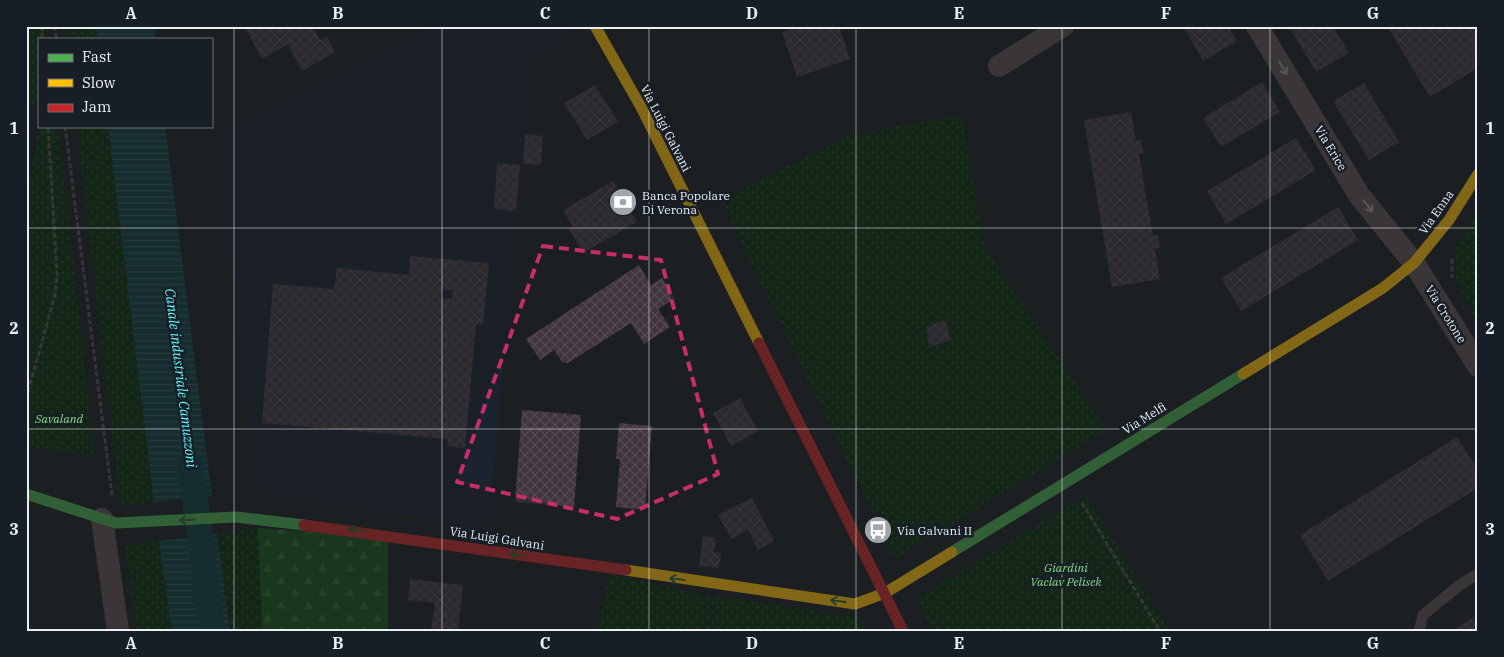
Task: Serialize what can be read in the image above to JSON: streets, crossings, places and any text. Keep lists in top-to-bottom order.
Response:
{
  "streets": {
    "street": [
      "Via Luigi Galvani",
      "Via Erice",
      "Via Enna",
      "Via Crotone",
      "Via Melfi"
    ]
  },
  "crossings": [
    ["Via Luigi Galvani", "Via Melfi"],
    ["Via Erice", "Via Enna"],
    ["Via Erice", "Via Crotone"],
    ["Via Erice", "Via Melfi"],
    ["Via Enna", "Via Crotone"],
    ["Via Enna", "Via Melfi"],
    ["Via Crotone", "Via Melfi"]
  ],
  "one_way": ["Via Luigi Galvani", "Via Erice"],
  "water": ["Canale industriale Camuzzoni"],
  "parks": ["Savaland", "Giardini Vaclav Pelisek"],
  "places": {
    "bank": ["Banca Popolare Di Verona"],
    "bus stop": ["Via Galvani II"]
  },
  "legend": ["Fast", "Slow", "Jam"],
  "grid": {
    "columns": [
      "A",
      "B",
      "C",
      "D",
      "E",
      "F",
      "G"
    ],
    "rows": ["1", "2", "3"]
  }
}
